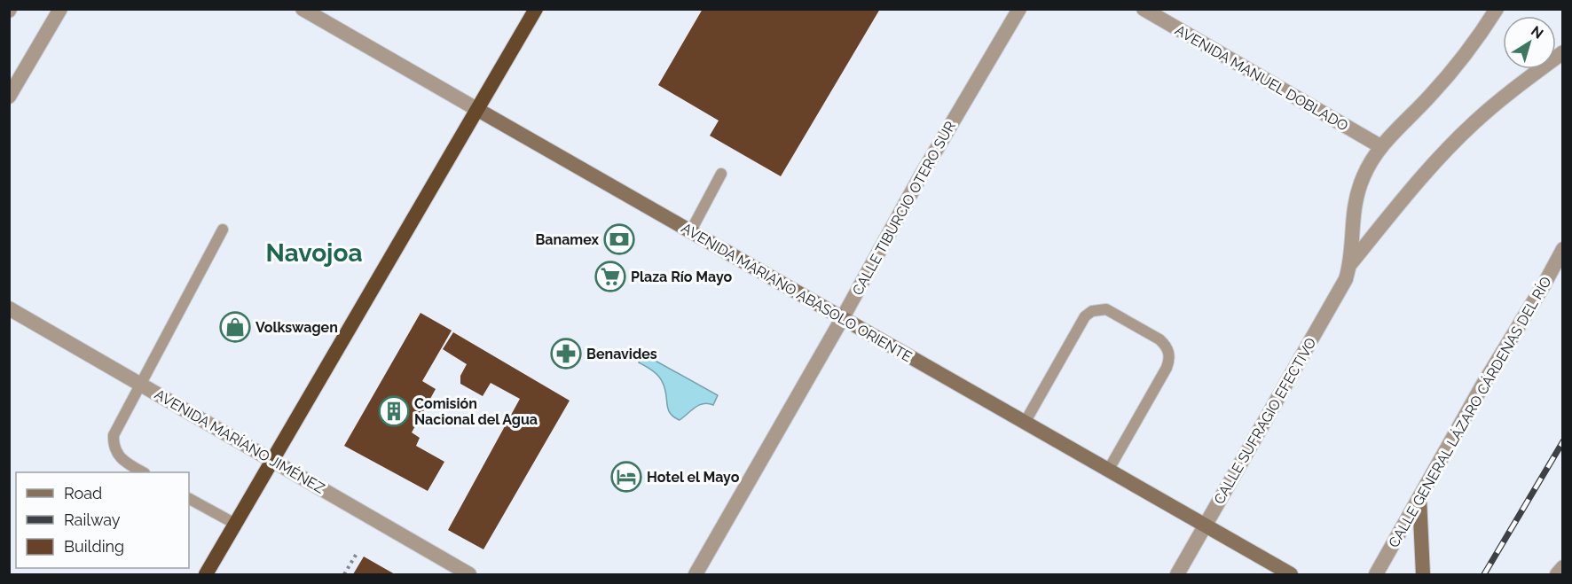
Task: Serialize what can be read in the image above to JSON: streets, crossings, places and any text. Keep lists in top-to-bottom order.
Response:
{
  "streets": {
    "main road": ["AVENIDA MARIANO ABASOLO ORIENTE"],
    "street": [
      "AVENIDA MANUEL DOBLADO",
      "CALLE TIBURCIO OTERO SUR",
      "CALLE GENERAL LÁZARO CÁRDENAS DEL RÍO",
      "CALLE SUFRAGIO EFECTIVO",
      "AVENIDA MARÍANO JIMÉNEZ"
    ]
  },
  "crossings": [
    ["AVENIDA MANUEL DOBLADO", "CALLE SUFRAGIO EFECTIVO"],
    ["CALLE TIBURCIO OTERO SUR", "AVENIDA MARIANO ABASOLO ORIENTE"],
    ["AVENIDA MARIANO ABASOLO ORIENTE", "CALLE SUFRAGIO EFECTIVO"]
  ],
  "districts": ["Navojoa"],
  "places": {
    "bank": ["Banamex"],
    "supermarket": ["Plaza Río Mayo"],
    "shop": ["Volkswagen"],
    "pharmacy": ["Benavides"],
    "building": ["Comisión Nacional del Agua"],
    "hotel": ["Hotel el Mayo"]
  },
  "legend": ["Road", "Railway", "Building"],
  "north": "top right"
}
